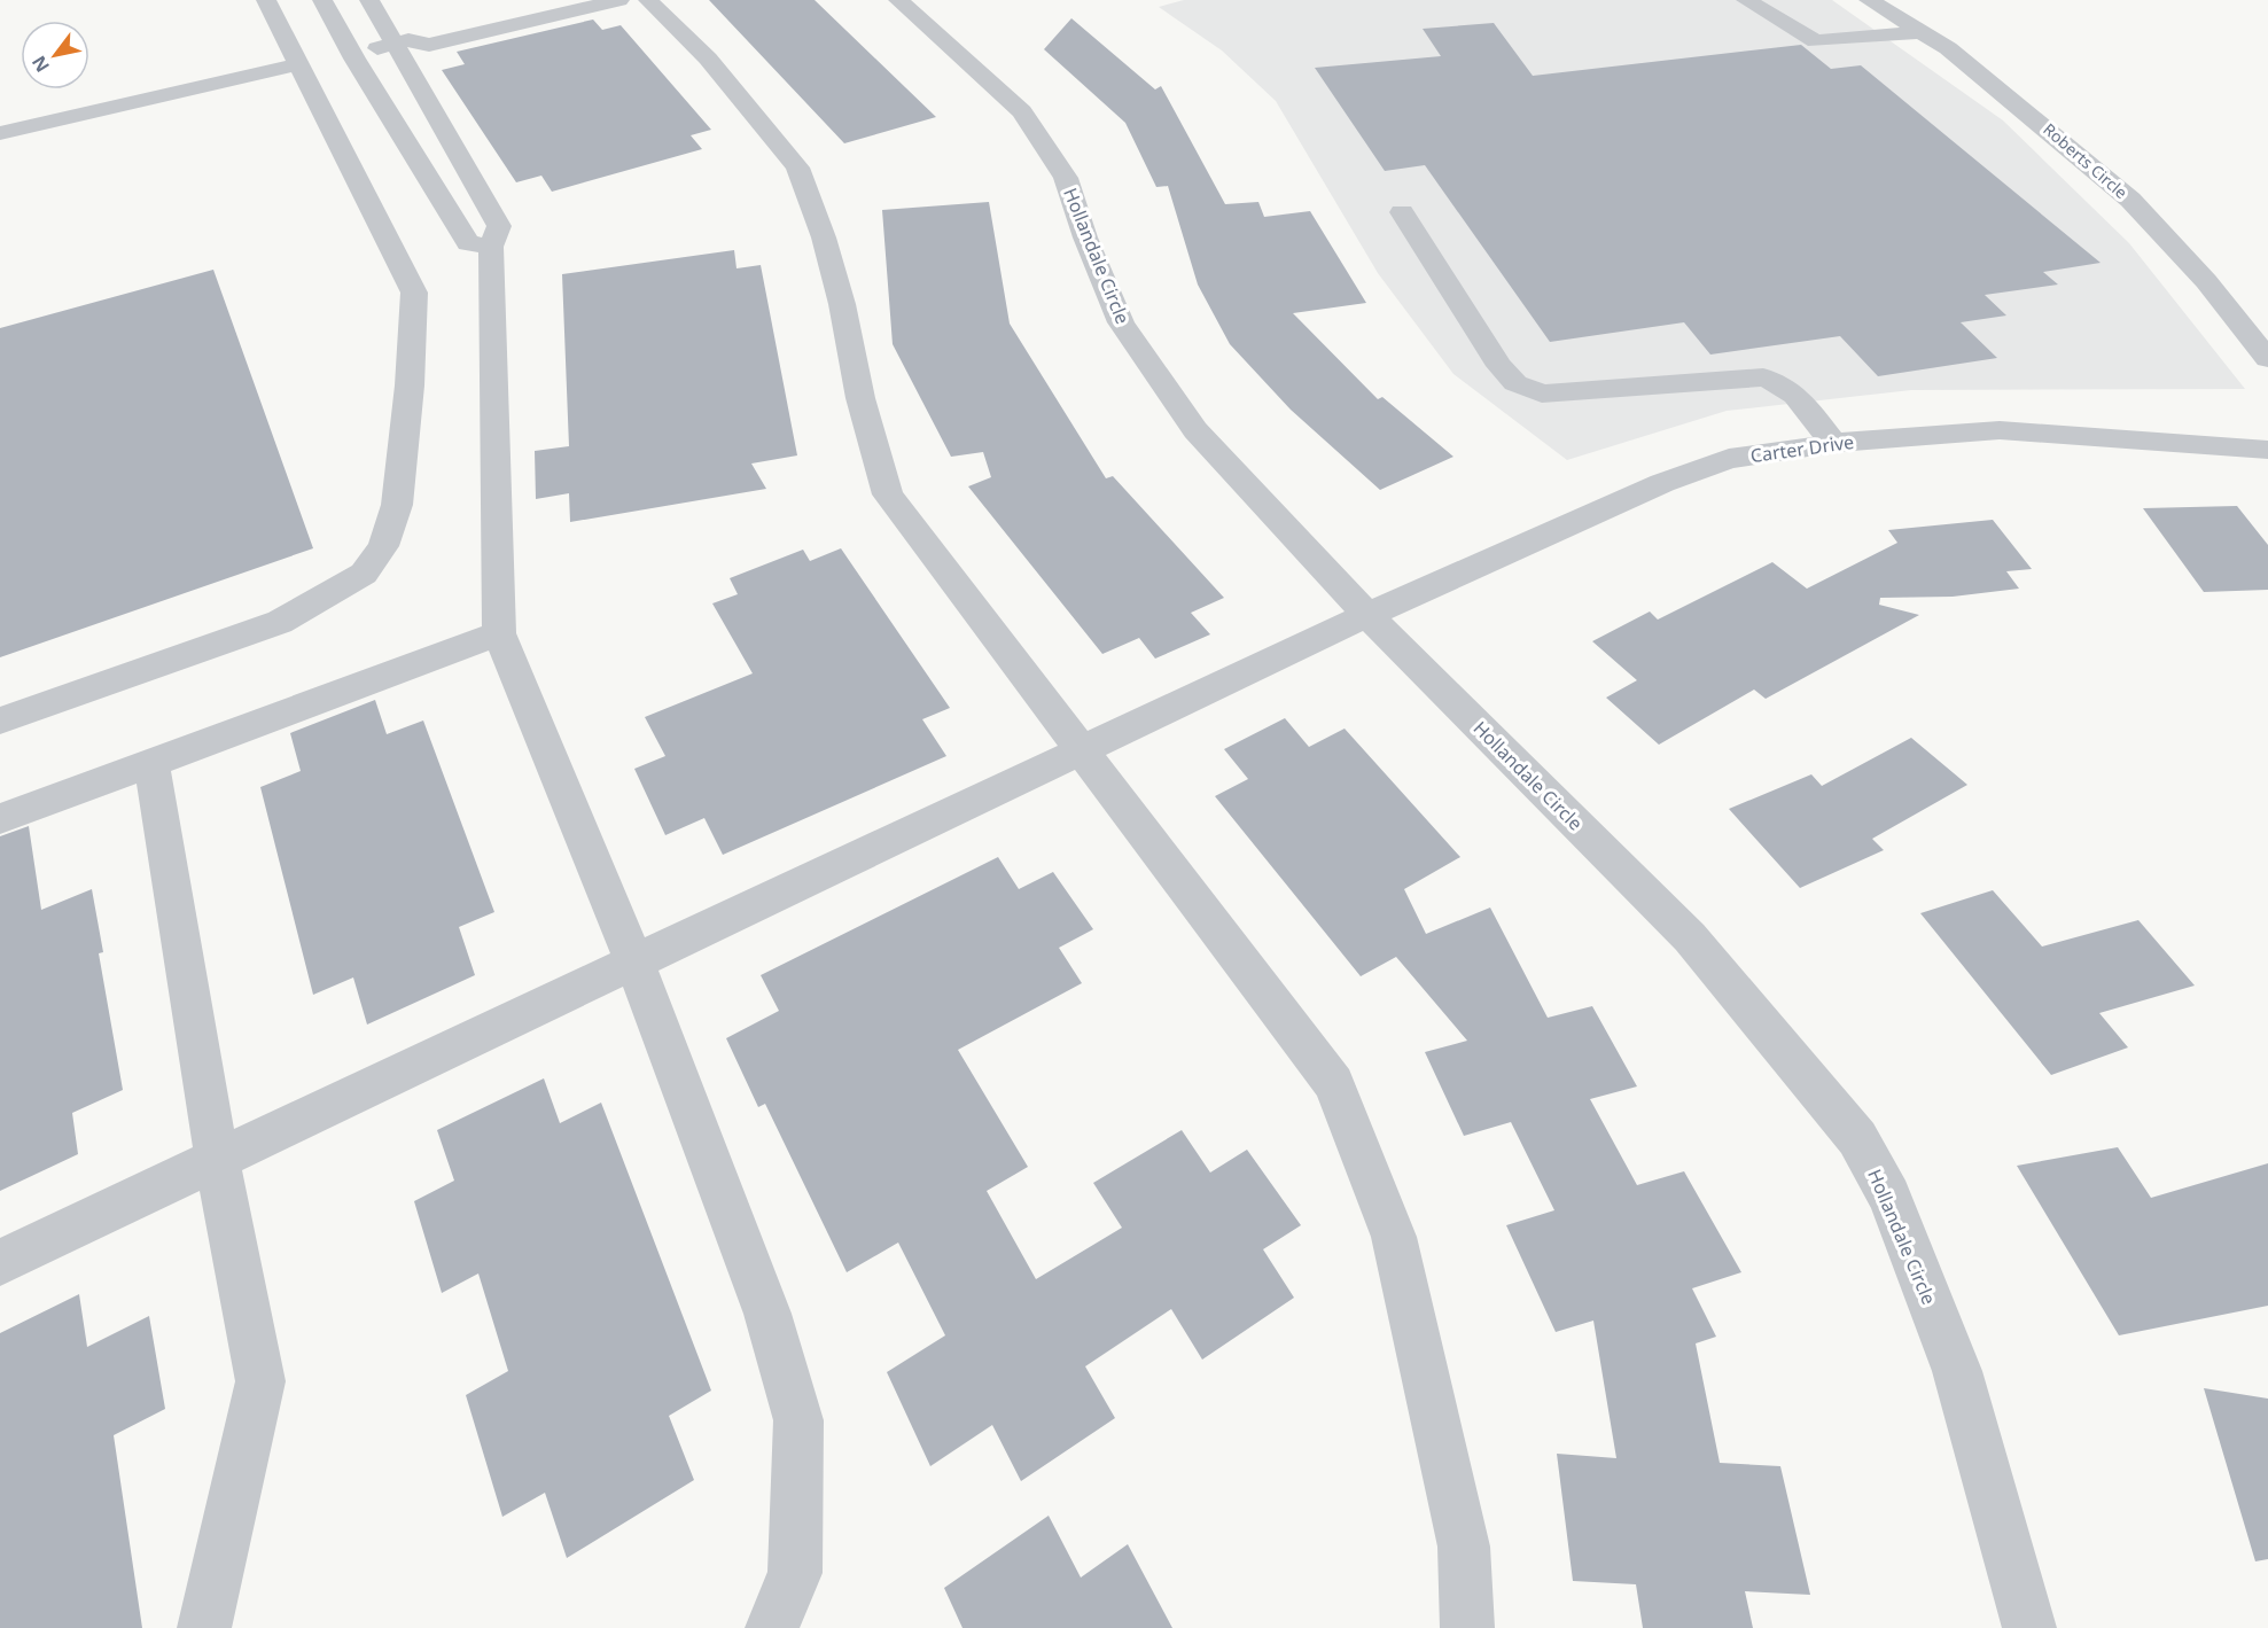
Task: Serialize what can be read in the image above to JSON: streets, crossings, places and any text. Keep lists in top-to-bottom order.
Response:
{
  "streets": {
    "street": ["Roberts Circle", "Hollandale Circle", "Carter Drive"]
  },
  "crossings": [
    ["Hollandale Circle", "Carter Drive"]
  ],
  "north": "bottom left"
}
